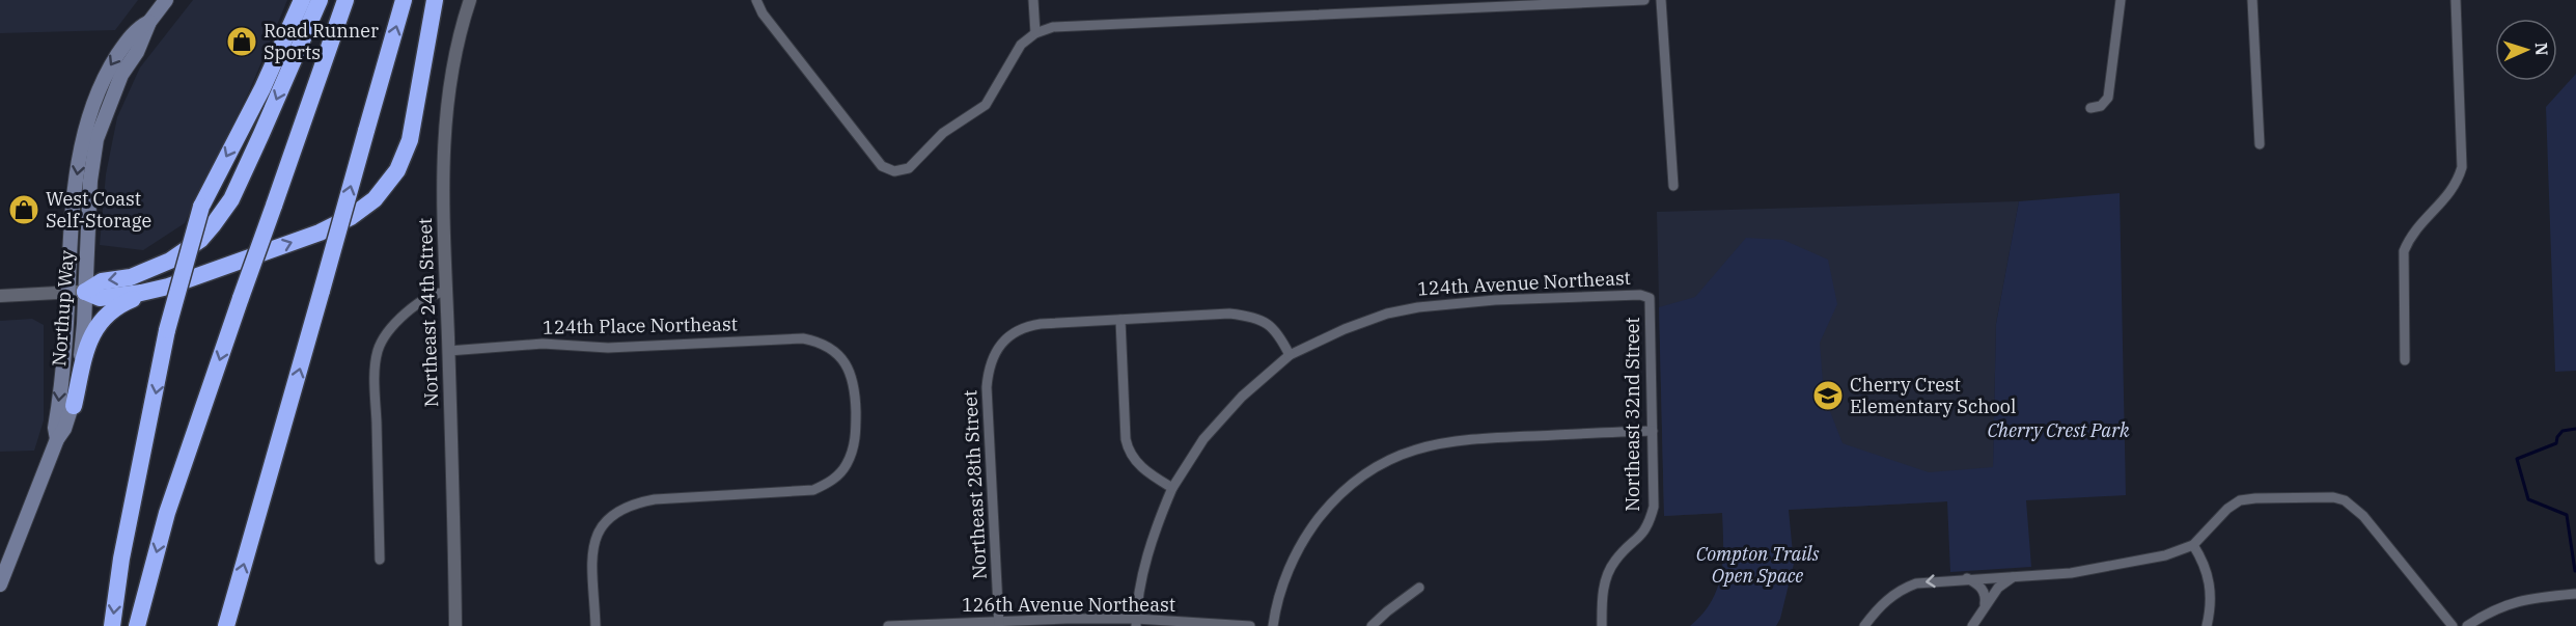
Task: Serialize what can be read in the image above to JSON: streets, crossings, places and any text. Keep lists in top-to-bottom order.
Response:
{
  "streets": {
    "main road": ["Northup Way"],
    "street": [
      "124th Avenue Northeast",
      "Northeast 24th Street",
      "124th Place Northeast",
      "Northeast 32nd Street",
      "Northeast 28th Street",
      "126th Avenue Northeast"
    ]
  },
  "crossings": [
    ["124th Avenue Northeast", "Northeast 32nd Street"],
    ["124th Avenue Northeast", "126th Avenue Northeast"],
    ["Northeast 24th Street", "124th Place Northeast"],
    ["Northeast 28th Street", "126th Avenue Northeast"]
  ],
  "parks": ["Cherry Crest Park", "Compton Trails Open Space"],
  "places": {
    "shop": ["Road Runner Sports", "West Coast Self-Storage"],
    "school or university": ["Cherry Crest Elementary School"]
  },
  "north": "right"
}
